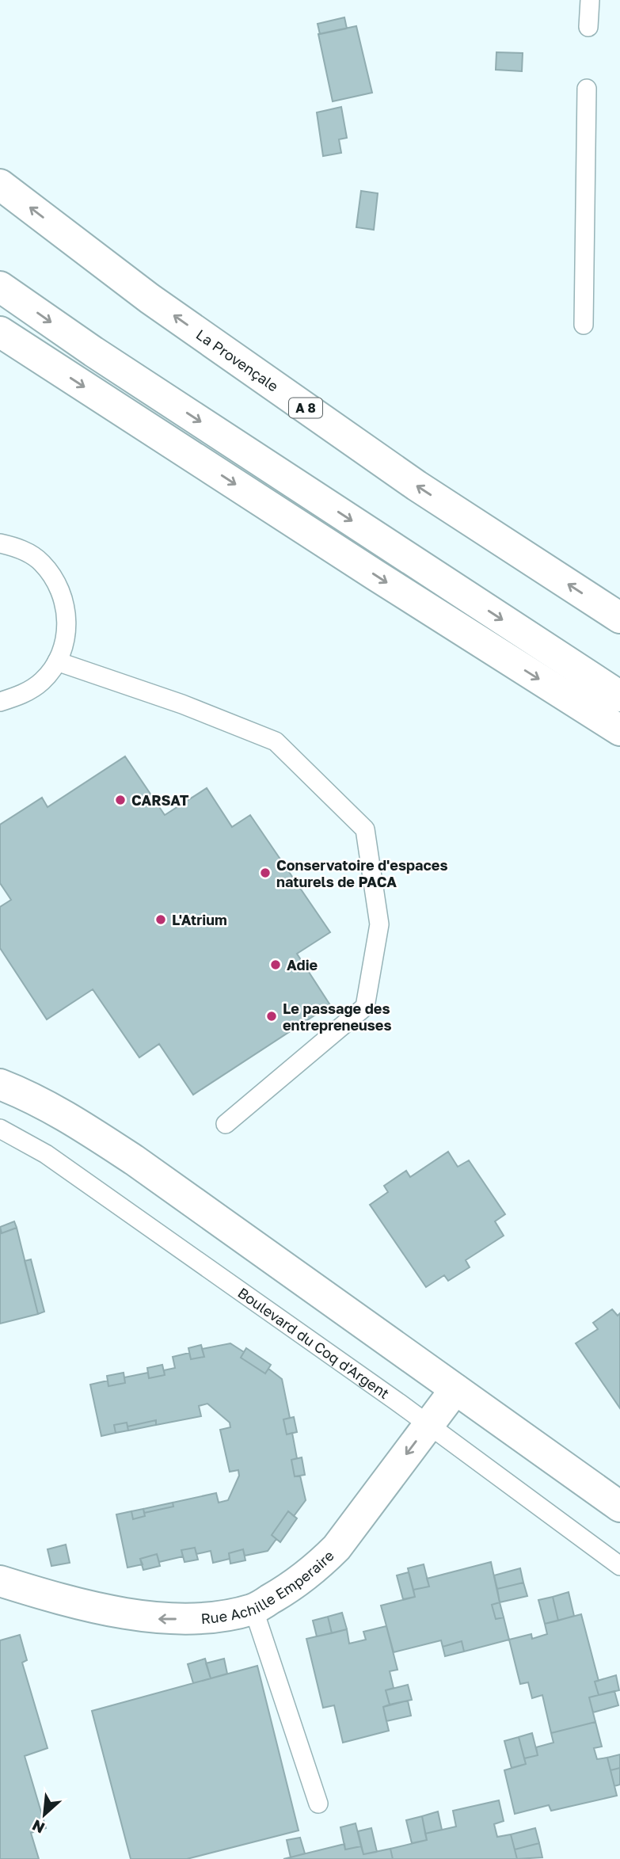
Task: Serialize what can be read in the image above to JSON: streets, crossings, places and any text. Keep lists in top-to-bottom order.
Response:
{
  "streets": {
    "main road": ["La Provençale", "A 8", "Rue Achille Emperaire"],
    "lane": ["Boulevard du Coq d'Argent"]
  },
  "crossings": [
    ["Boulevard du Coq d'Argent", "Rue Achille Emperaire"]
  ],
  "one_way": ["Rue Achille Emperaire"],
  "places": [
    "CARSAT",
    "Conservatoire d'espaces naturels de PACA",
    "L'Atrium",
    "Adie",
    "Le passage des entrepreneuses"
  ],
  "north": "bottom left"
}
